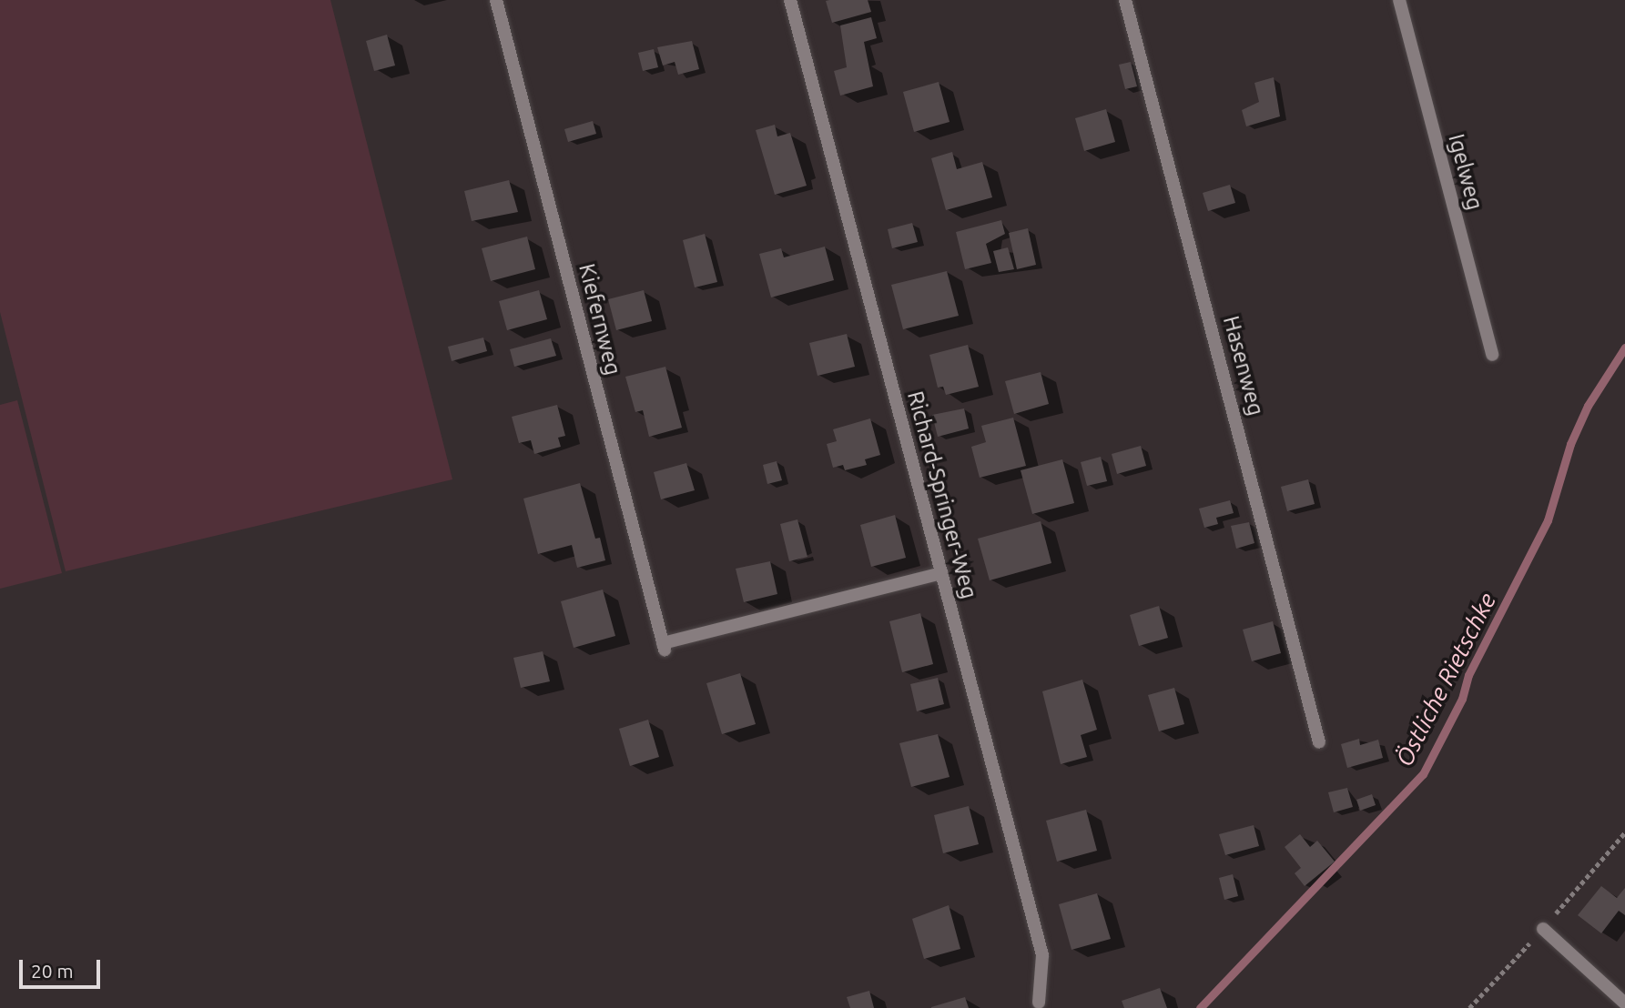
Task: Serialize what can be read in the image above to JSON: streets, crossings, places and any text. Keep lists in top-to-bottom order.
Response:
{
  "streets": {
    "street": [
      "Igelweg",
      "Kiefernweg",
      "Hasenweg",
      "Richard-Springer-Weg"
    ]
  },
  "crossings": [
    ["Kiefernweg", "Richard-Springer-Weg"]
  ],
  "water": ["Östliche Rietschke"],
  "scale_bar": "20 m"
}
